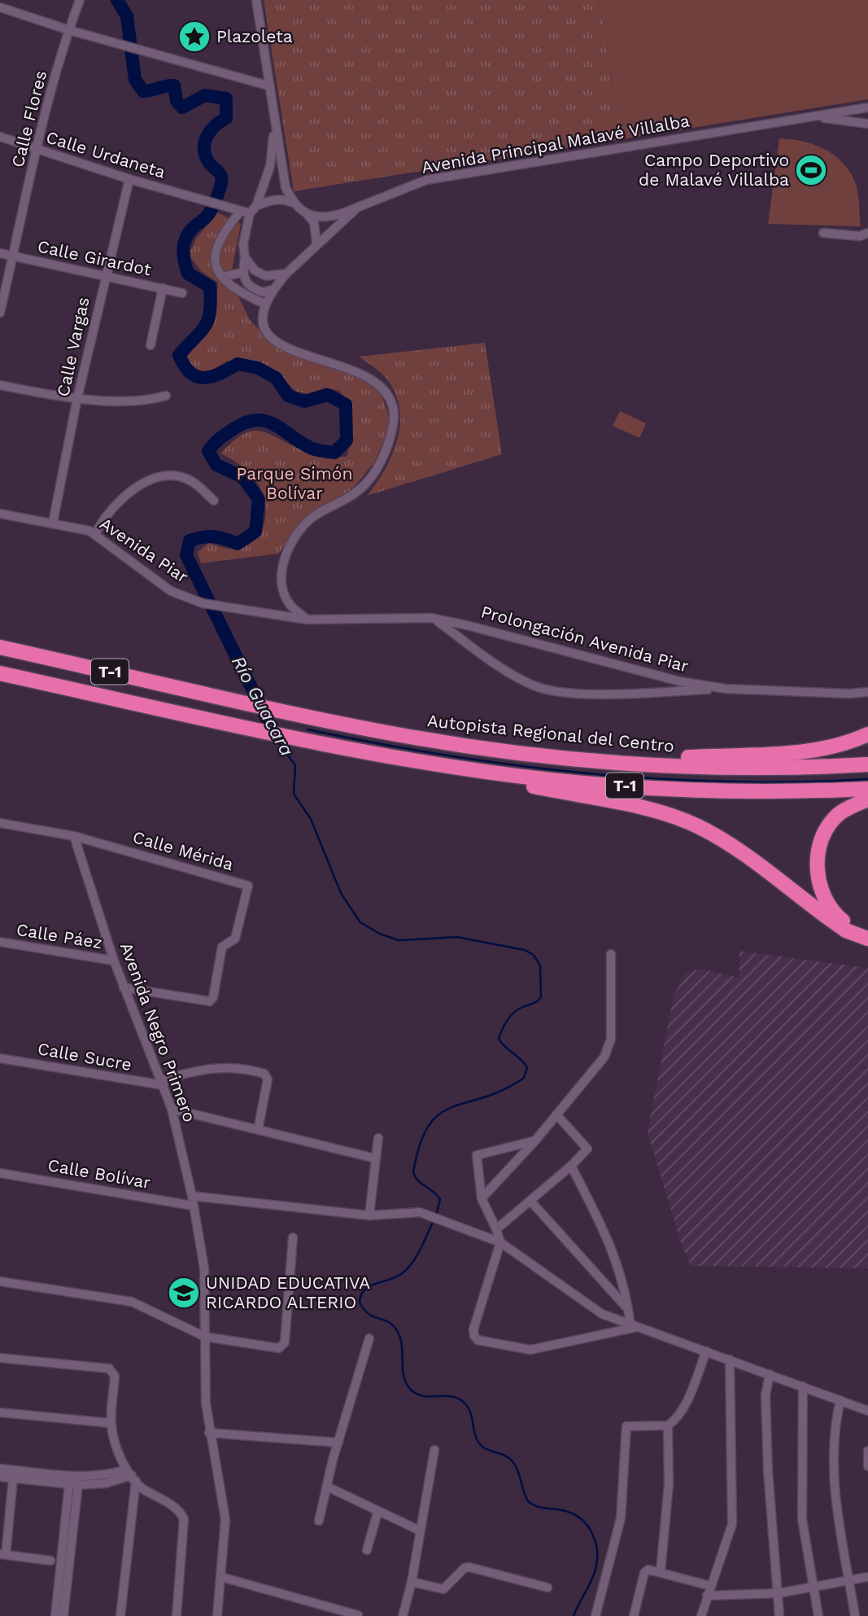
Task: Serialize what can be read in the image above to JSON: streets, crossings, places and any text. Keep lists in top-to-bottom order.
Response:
{
  "streets": {
    "highway": ["T-1", "Autopista Regional del Centro"],
    "street": [
      "Calle Flores",
      "Avenida Principal Malavé Villalba",
      "Calle Urdaneta",
      "Calle Girardot",
      "Calle Vargas",
      "Avenida Piar",
      "Prolongación Avenida Piar",
      "Calle Mérida",
      "Calle Páez",
      "Avenida Negro Primero",
      "Calle Sucre",
      "Calle Bolívar"
    ]
  },
  "crossings": [
    ["Calle Flores", "Calle Urdaneta"],
    ["Calle Flores", "Calle Girardot"],
    ["Avenida Principal Malavé Villalba", "Calle Urdaneta"],
    ["Calle Urdaneta", "Calle Vargas"],
    ["Calle Girardot", "Calle Vargas"],
    ["Calle Vargas", "Avenida Piar"],
    ["Avenida Piar", "Prolongación Avenida Piar"],
    ["Calle Mérida", "Avenida Negro Primero"],
    ["Calle Páez", "Avenida Negro Primero"],
    ["Avenida Negro Primero", "Calle Sucre"],
    ["Avenida Negro Primero", "Calle Bolívar"]
  ],
  "water": ["Río Guacara"],
  "parks": ["Parque Simón Bolívar"],
  "places": {
    "place": ["Plazoleta"],
    "sports": ["Campo Deportivo de Malavé Villalba"],
    "school or university": ["UNIDAD EDUCATIVA RICARDO ALTERIO"]
  }
}
